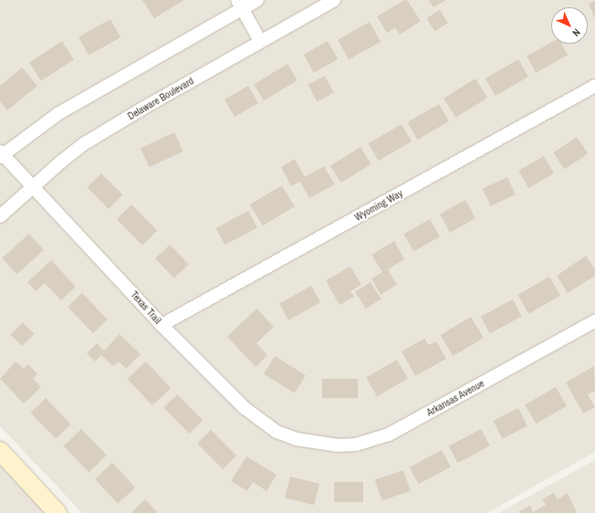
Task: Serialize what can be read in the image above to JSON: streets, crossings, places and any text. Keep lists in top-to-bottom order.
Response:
{
  "streets": {
    "street": [
      "Delaware Boulevard",
      "Wyoming Way",
      "Texas Trail",
      "Arkansas Avenue"
    ]
  },
  "crossings": [
    ["Delaware Boulevard", "Texas Trail"],
    ["Wyoming Way", "Texas Trail"],
    ["Texas Trail", "Arkansas Avenue"]
  ],
  "north": "bottom right"
}
